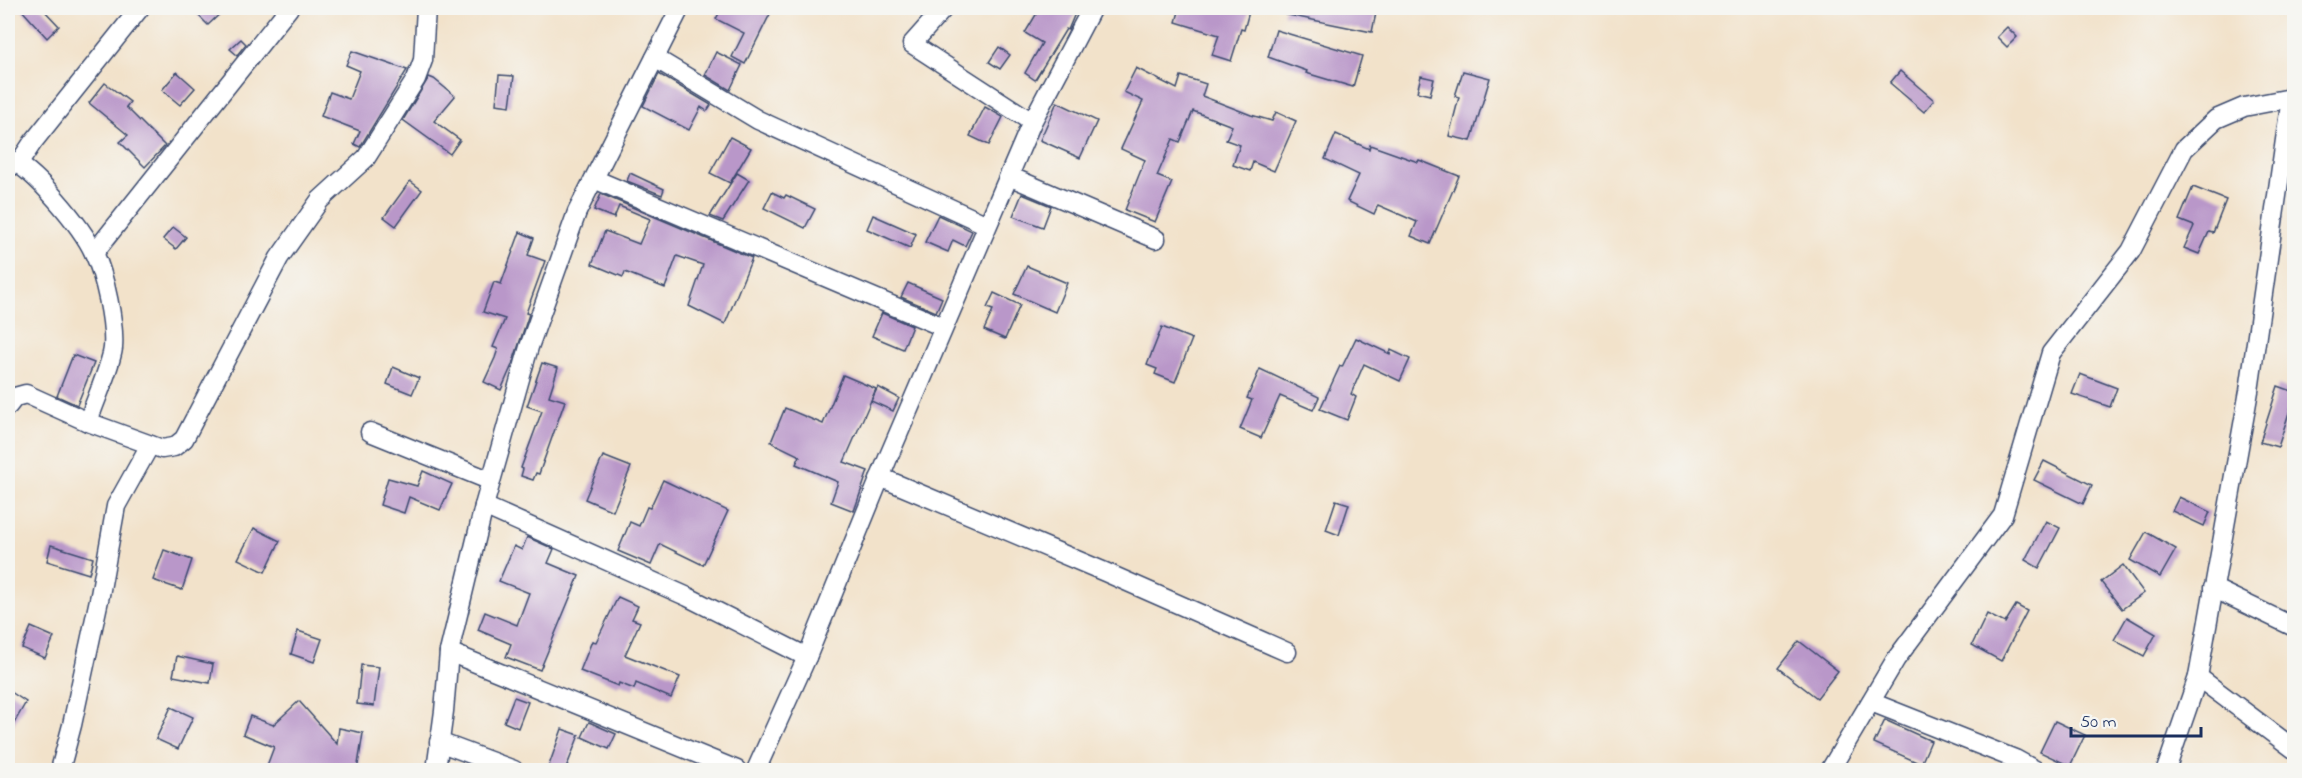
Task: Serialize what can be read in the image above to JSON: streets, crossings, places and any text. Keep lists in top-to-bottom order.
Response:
{
  "scale_bar": "50 m"
}
